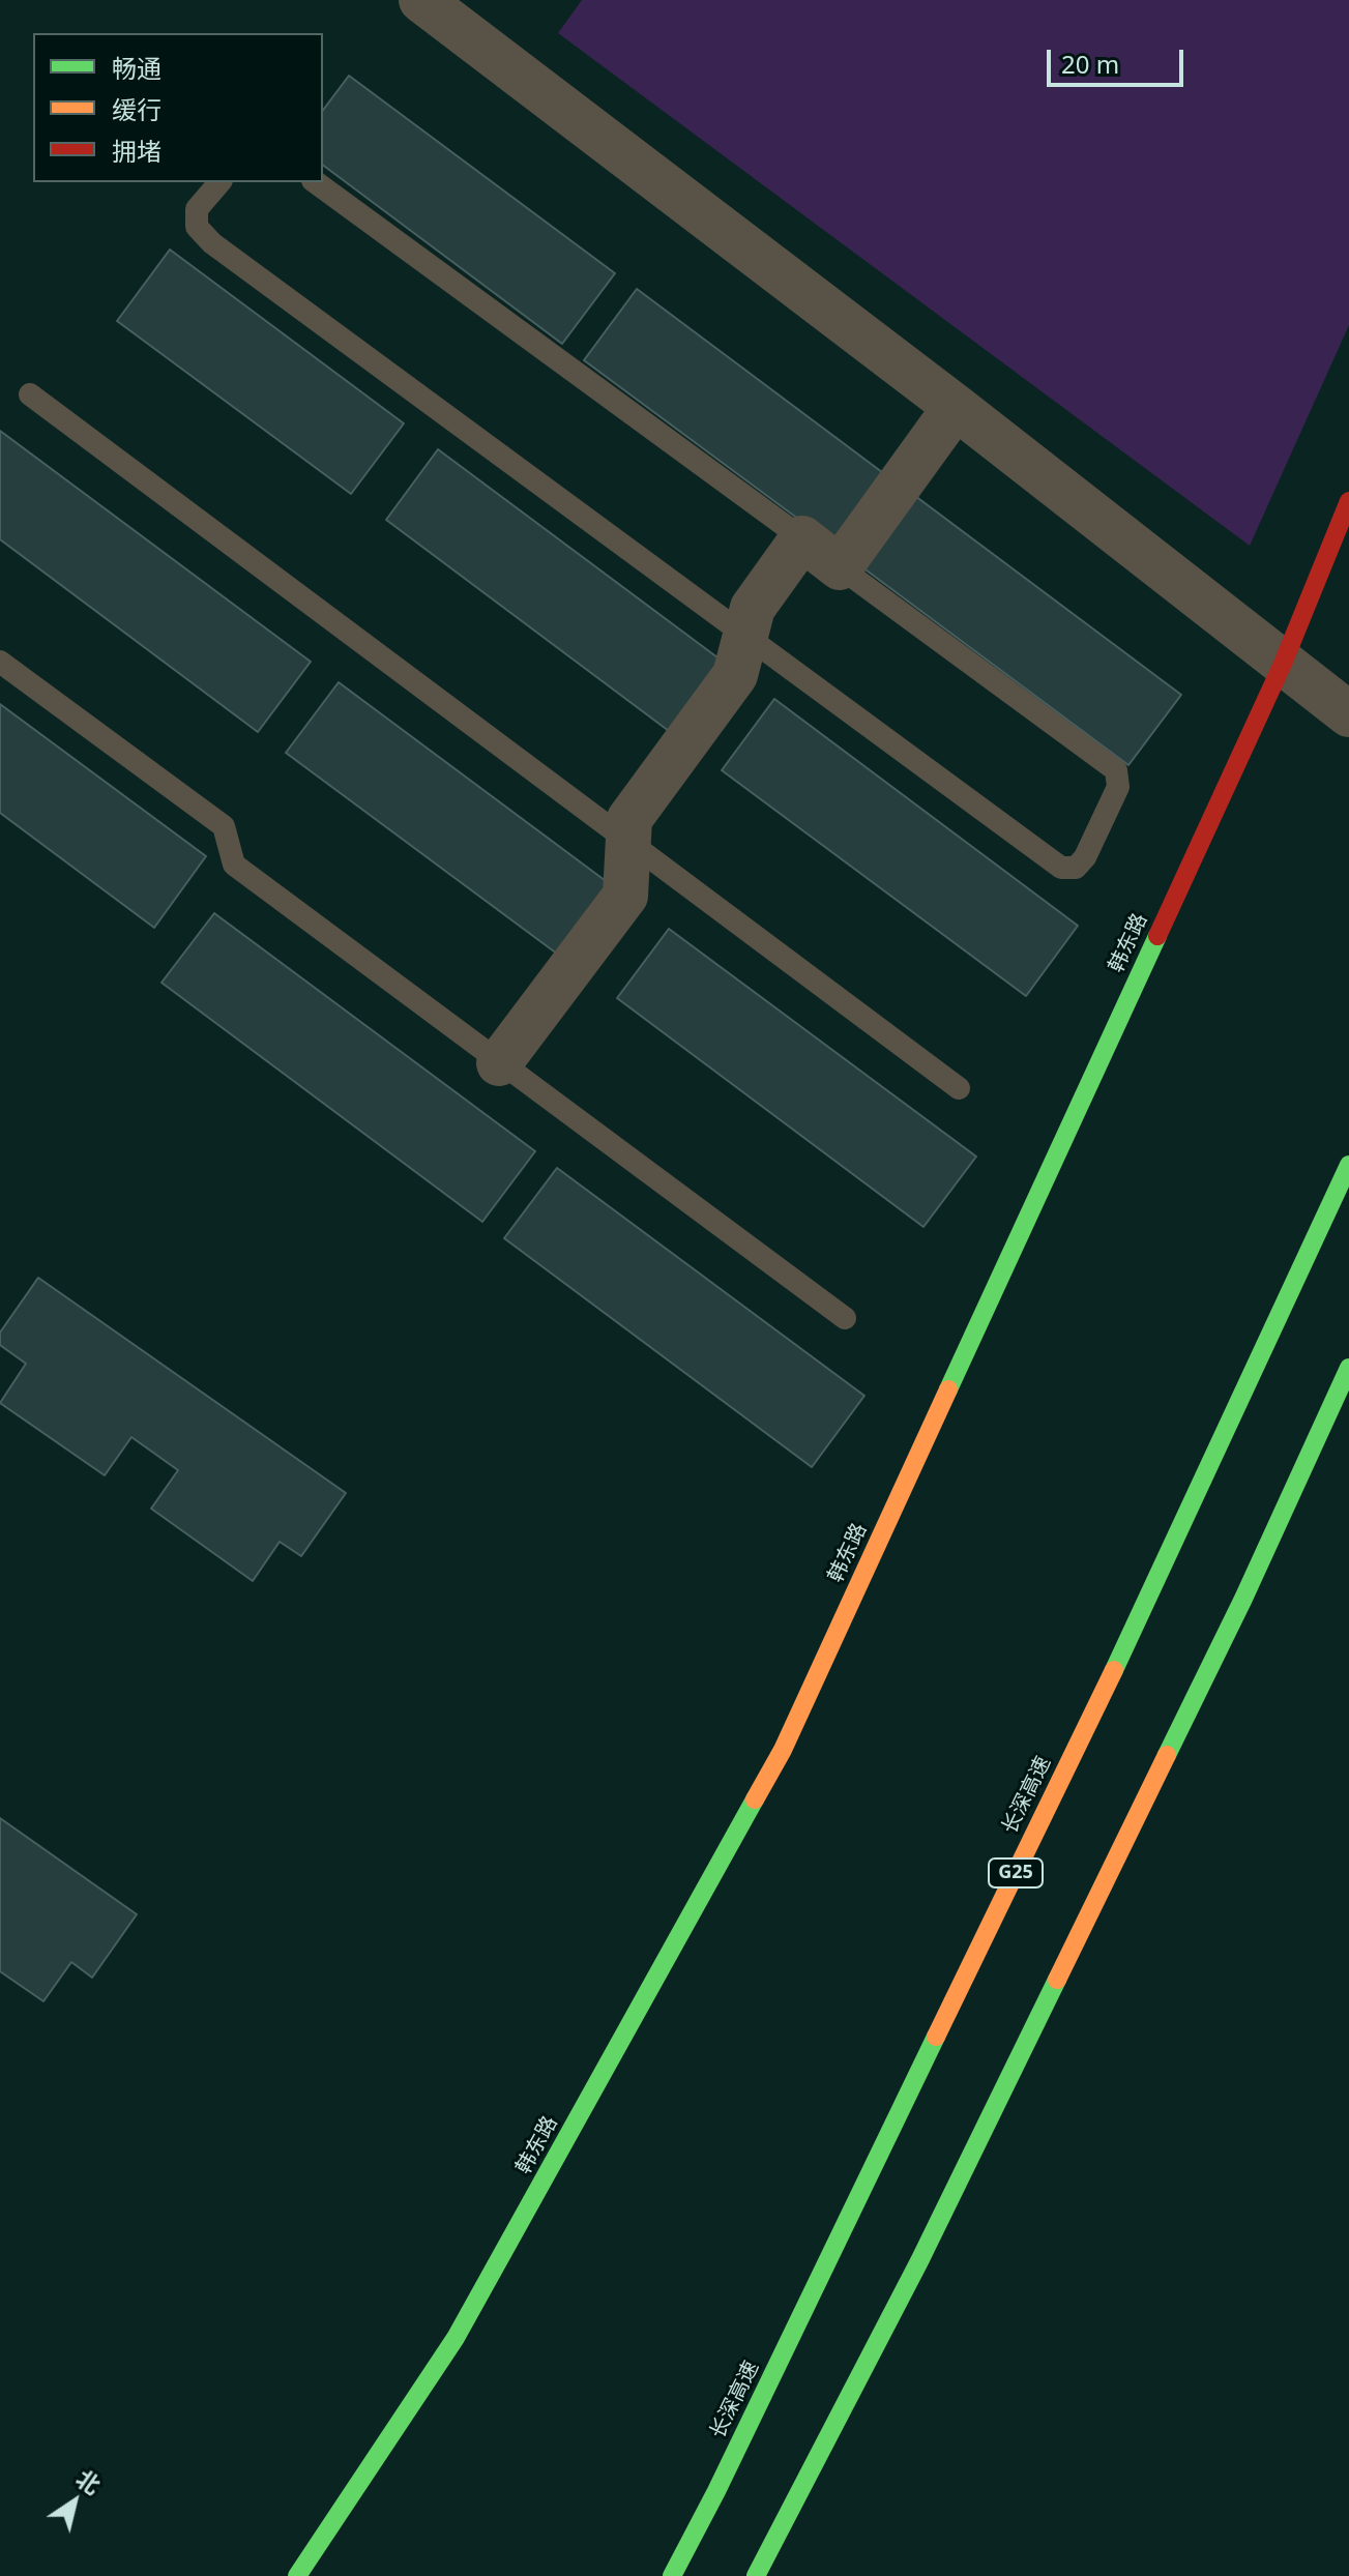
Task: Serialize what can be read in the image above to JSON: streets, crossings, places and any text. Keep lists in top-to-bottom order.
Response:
{
  "streets": {
    "main road": ["韩东路", "长深高速", "G25"]
  },
  "legend": ["畅通", "缓行", "拥堵"],
  "scale_bar": "20 m",
  "north": "top right"
}
